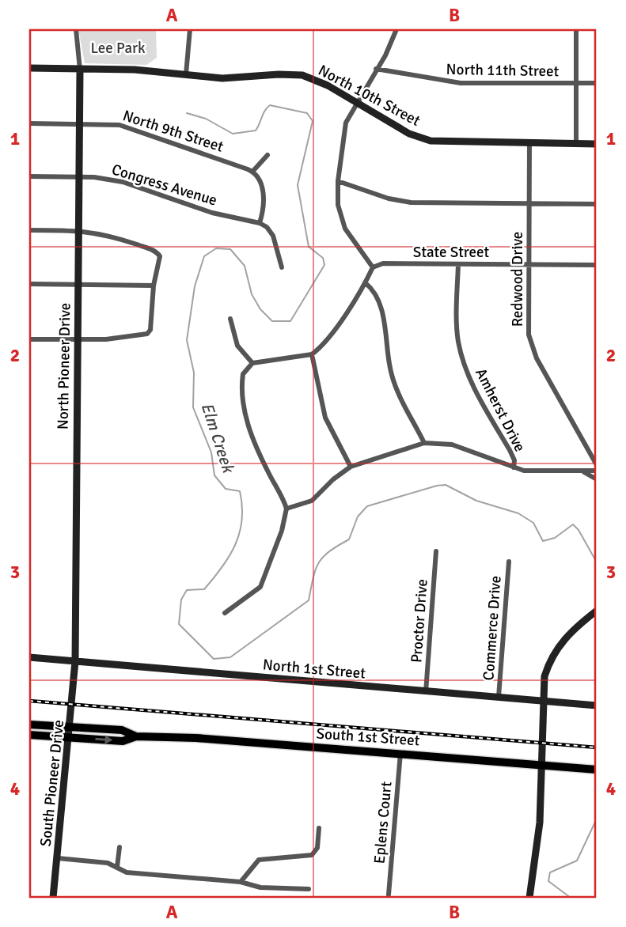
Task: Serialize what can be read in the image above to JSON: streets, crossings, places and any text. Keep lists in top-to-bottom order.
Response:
{
  "streets": {
    "main road": [
      "North 10th Street",
      "North Pioneer Drive",
      "North 1st Street",
      "South 1st Street",
      "South Pioneer Drive"
    ],
    "street": [
      "North 11th Street",
      "North 9th Street",
      "Congress Avenue",
      "State Street",
      "Redwood Drive",
      "Amherst Drive",
      "Proctor Drive",
      "Commerce Drive",
      "Eplens Court"
    ]
  },
  "crossings": [
    ["North 10th Street", "Redwood Drive"],
    ["North 10th Street", "North Pioneer Drive"],
    ["North 9th Street", "North Pioneer Drive"],
    ["Congress Avenue", "North Pioneer Drive"],
    ["State Street", "Redwood Drive"],
    ["State Street", "Amherst Drive"],
    ["North Pioneer Drive", "North 1st Street"],
    ["North Pioneer Drive", "South Pioneer Drive"],
    ["Proctor Drive", "North 1st Street"],
    ["Commerce Drive", "North 1st Street"],
    ["South 1st Street", "South Pioneer Drive"],
    ["South 1st Street", "Eplens Court"]
  ],
  "water": ["Elm Creek"],
  "parks": ["Lee Park"],
  "grid": {
    "columns": ["A", "B"],
    "rows": [
      "1",
      "2",
      "3",
      "4"
    ]
  }
}
